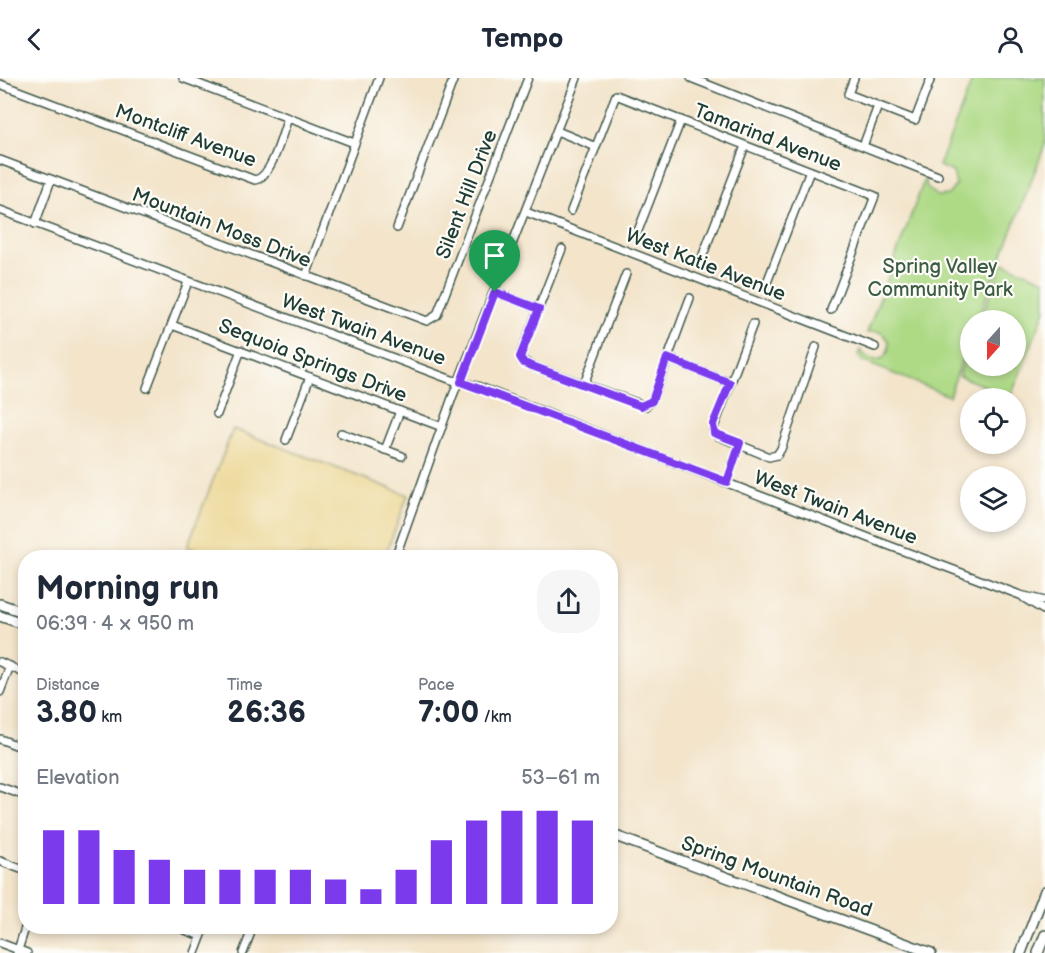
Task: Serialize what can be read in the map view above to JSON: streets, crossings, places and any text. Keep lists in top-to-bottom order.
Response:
{
  "streets": {
    "main road": ["Spring Mountain Road"],
    "street": [
      "Montcliff Avenue",
      "Tamarind Avenue",
      "Silent Hill Drive",
      "Mountain Moss Drive",
      "West Katie Avenue",
      "West Twain Avenue",
      "Sequoia Springs Drive"
    ]
  },
  "crossings": [
    ["Silent Hill Drive", "Mountain Moss Drive"]
  ],
  "parks": ["Spring Valley Community Park"],
  "north": "bottom",
  "page": {
    "header": "Tempo",
    "heading": ["Morning run", "06:39 · 4 × 950 m"],
    "stats": [
      ["Distance", "3.80 km"],
      ["Time", "26:36"],
      ["Pace", "7:00 /km"]
    ],
    "chart": ["Elevation", "53–61 m"]
  }
}
